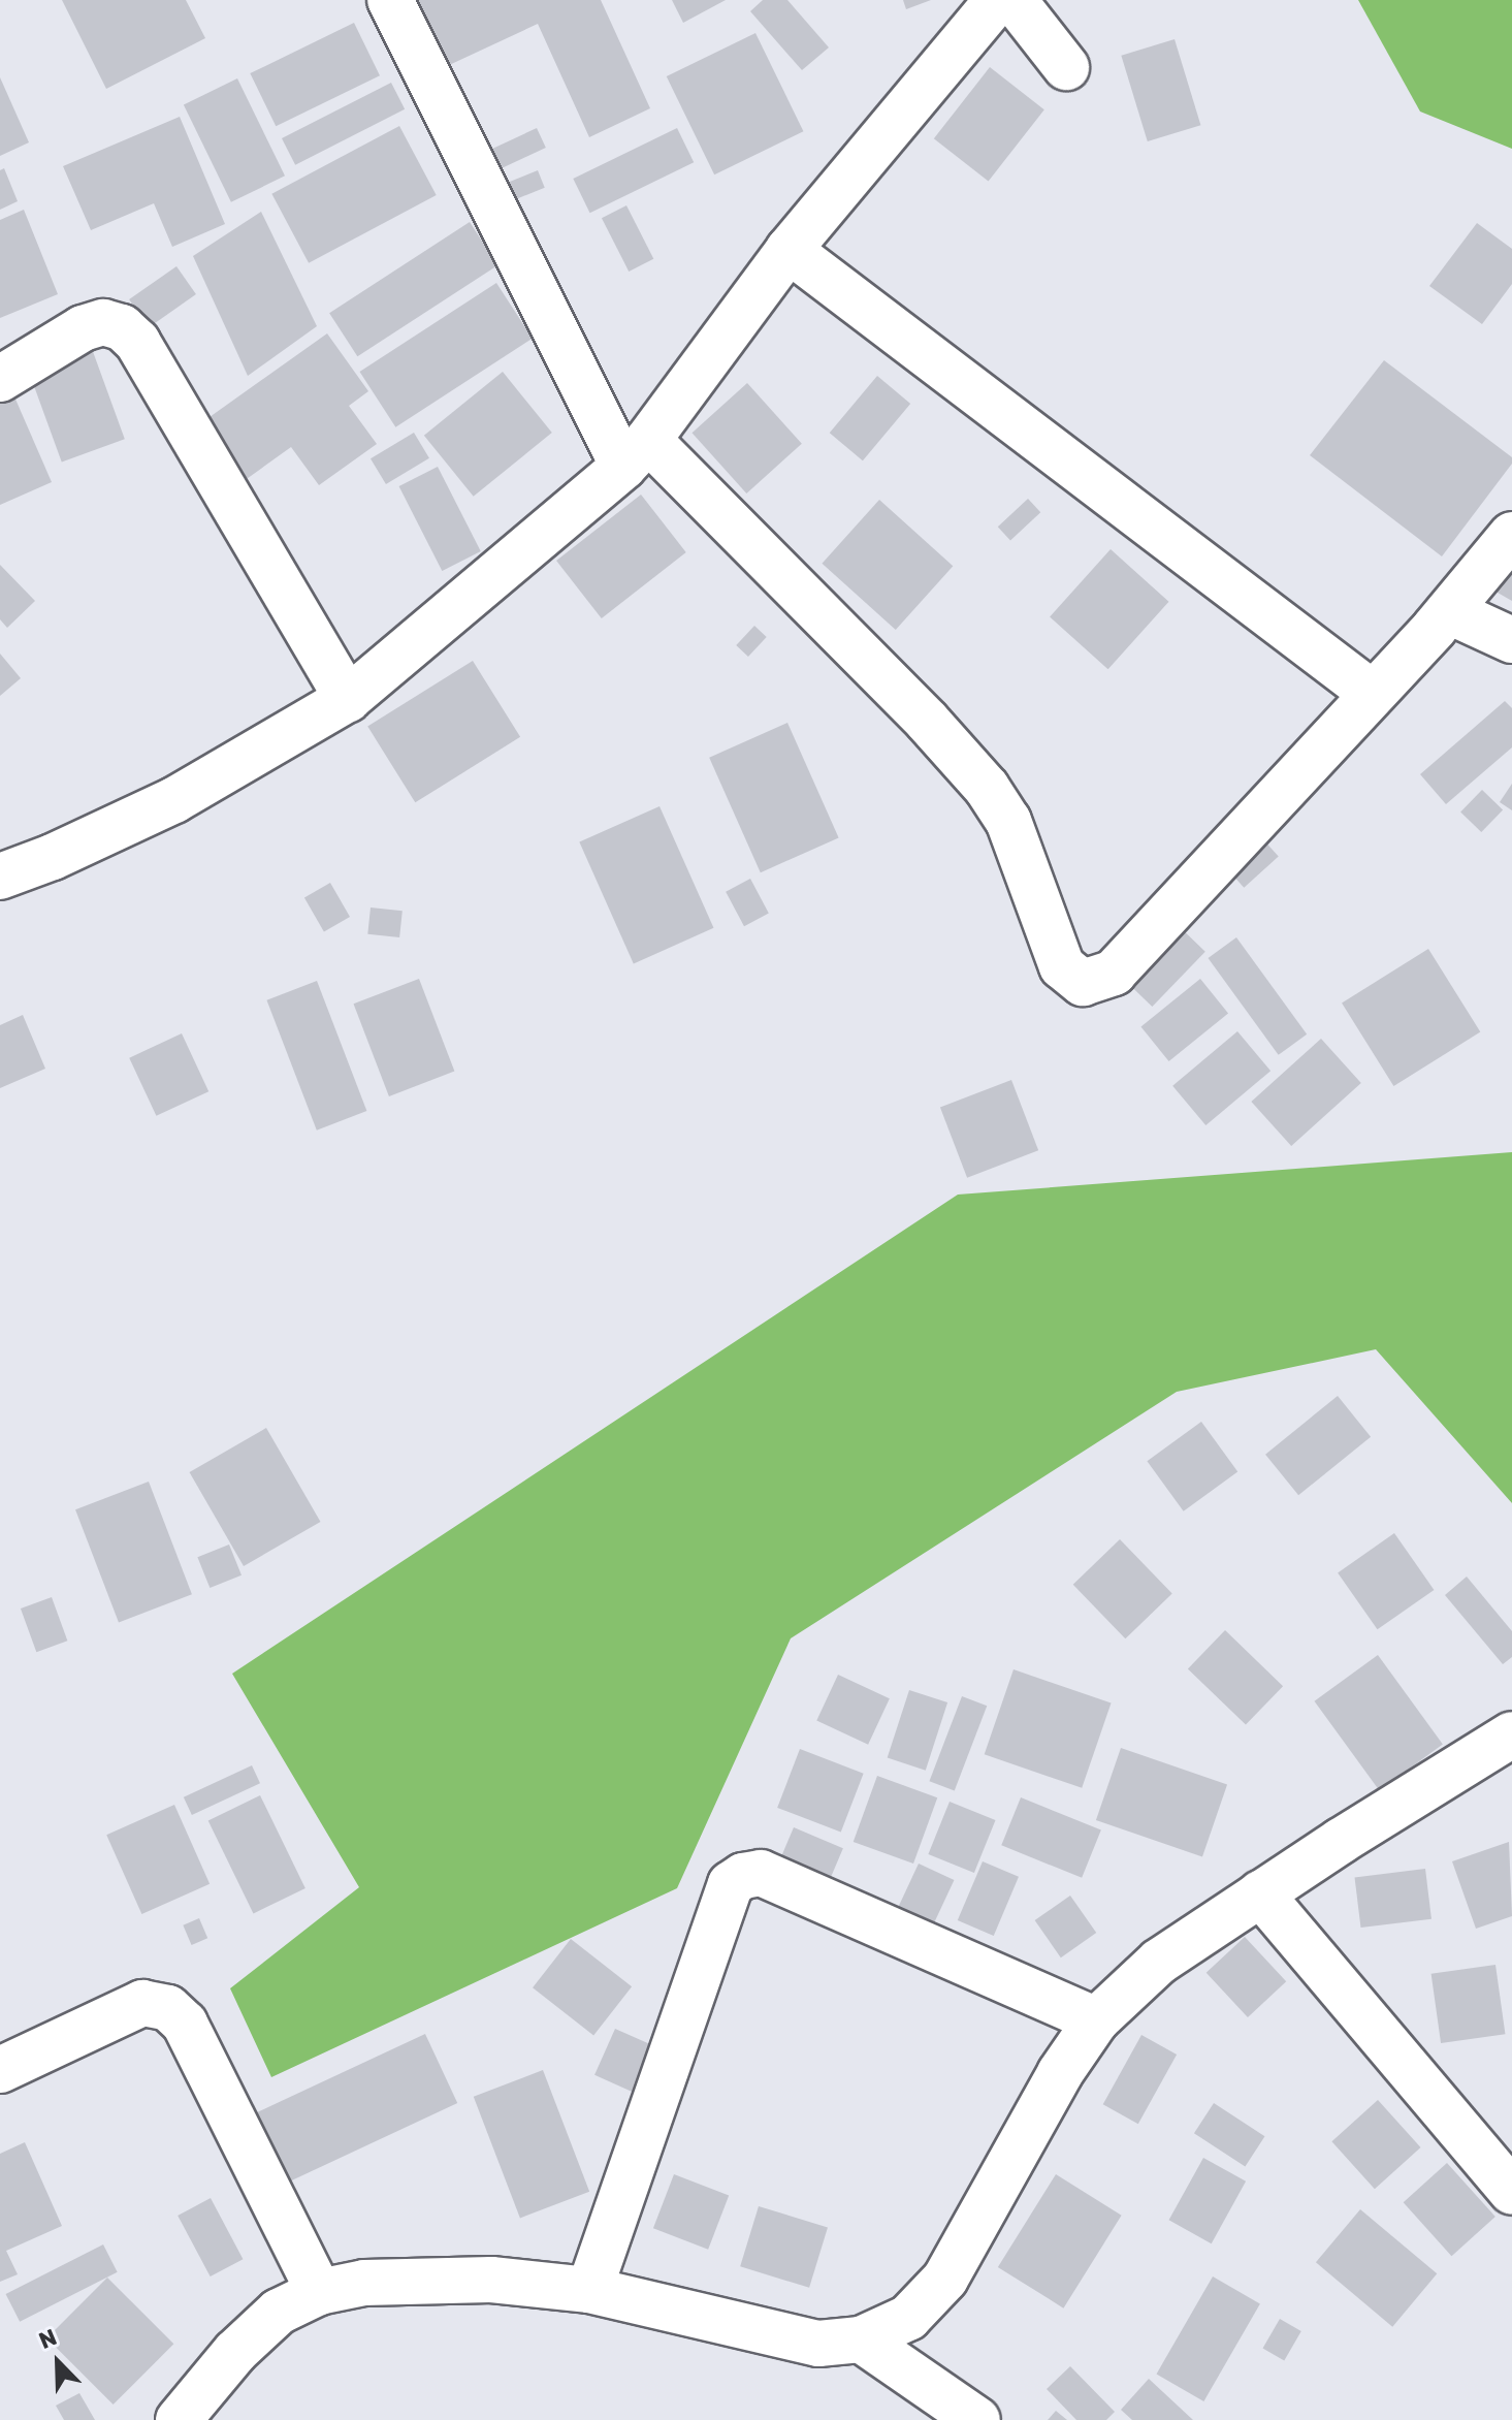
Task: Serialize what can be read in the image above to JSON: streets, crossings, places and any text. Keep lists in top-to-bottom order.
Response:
{
  "north": "top left"
}
